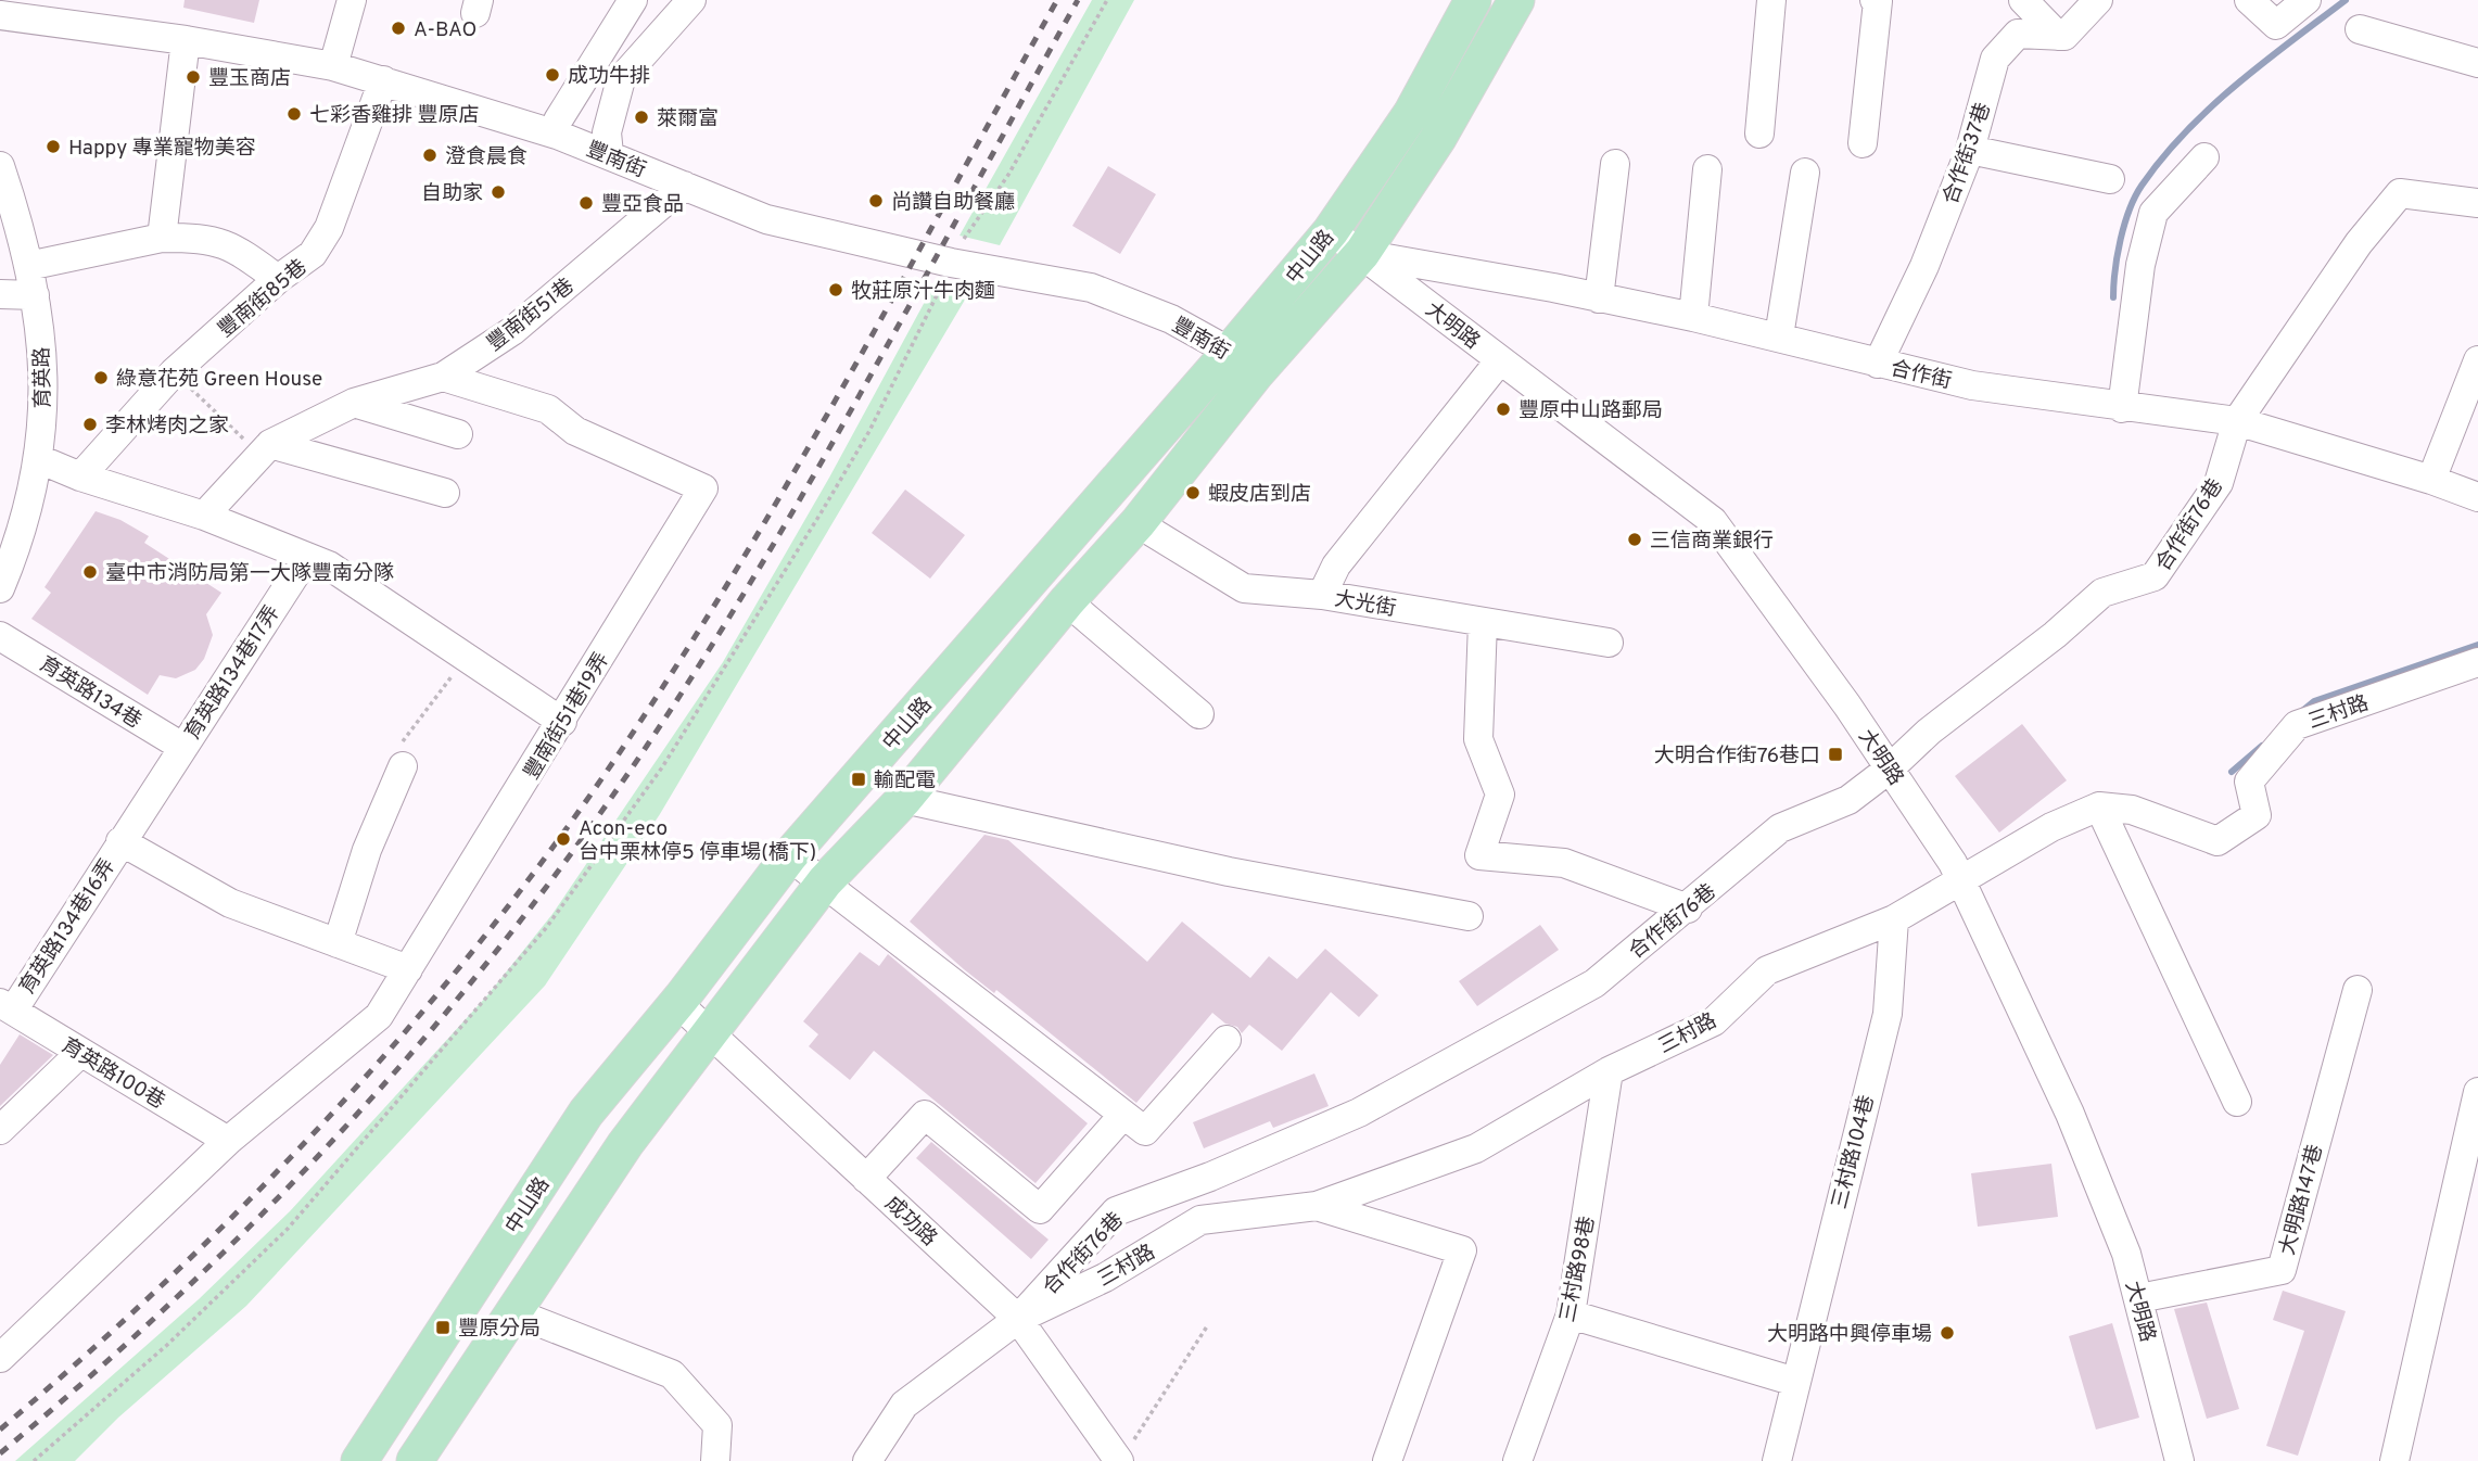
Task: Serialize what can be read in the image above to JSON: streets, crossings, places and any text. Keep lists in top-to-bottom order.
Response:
{
  "streets": {
    "main road": ["中山路"],
    "street": [
      "合作街37巷",
      "豐南街",
      "豐南街85巷",
      "豐南街51巷",
      "大明路",
      "合作街",
      "育英路",
      "合作街76巷",
      "大光街",
      "育英路134巷17弄",
      "育英路134巷",
      "三村路",
      "豐南街51巷19弄",
      "育英路134巷16弄",
      "育英路100巷",
      "三村路104巷",
      "大明路147巷",
      "成功路",
      "三村路98巷"
    ]
  },
  "crossings": [
    ["合作街37巷", "合作街"],
    ["豐南街", "中山路"],
    ["豐南街", "豐南街85巷"],
    ["豐南街", "豐南街51巷"],
    ["中山路", "大明路"],
    ["中山路", "合作街"],
    ["中山路", "大光街"],
    ["中山路", "成功路"],
    ["豐南街51巷", "豐南街51巷19弄"],
    ["大明路", "合作街"],
    ["大明路", "合作街76巷"],
    ["大明路", "三村路"],
    ["大明路", "大明路147巷"],
    ["合作街", "合作街76巷"],
    ["合作街76巷", "三村路"],
    ["合作街76巷", "成功路"],
    ["育英路134巷17弄", "育英路134巷"],
    ["育英路134巷17弄", "育英路134巷16弄"],
    ["育英路134巷", "育英路134巷16弄"],
    ["三村路", "三村路104巷"],
    ["三村路", "成功路"],
    ["三村路", "三村路98巷"],
    ["豐南街51巷19弄", "育英路134巷16弄"],
    ["豐南街51巷19弄", "育英路100巷"],
    ["育英路134巷16弄", "育英路100巷"]
  ],
  "places": {
    "other": [
      "A-BAO",
      "成功牛排",
      "豐玉商店",
      "七彩香雞排 豐原店",
      "萊爾富",
      "Happy 專業寵物美容",
      "澄食晨食",
      "自助家",
      "尚讚自助餐廳",
      "豐亞食品",
      "牧莊原汁牛肉麵",
      "綠意花苑 Green House",
      "豐原中山路郵局",
      "李林烤肉之家",
      "蝦皮店到店",
      "三信商業銀行",
      "臺中市消防局第一大隊豐南分隊",
      "Acon-eco 台中栗林停5 停車場(橋下)",
      "大明路中興停車場"
    ],
    "transit": ["大明合作街76巷口", "輸配電", "豐原分局"]
  }
}
